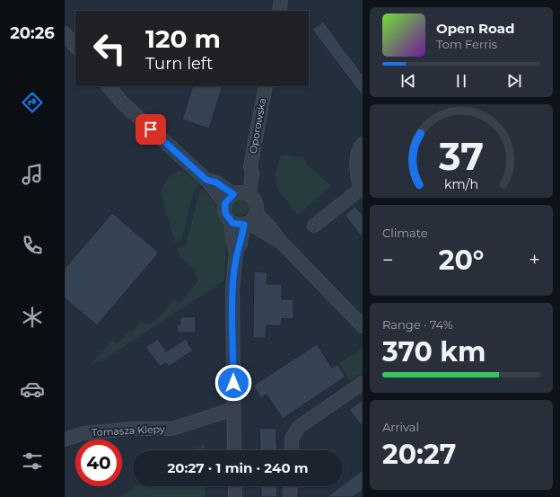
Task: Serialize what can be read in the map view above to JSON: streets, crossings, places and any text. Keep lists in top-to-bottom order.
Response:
{
  "streets": {
    "street": ["Oporowska", "Tomasza Klepy"]
  },
  "page": {
    "tabs": "20:26",
    "turn": ["120 m", "Turn left"],
    "song": ["Open Road", "Tom Ferris"],
    "tile": [
      "Climate",
      ["Range · 74%", "370 km"],
      ["Arrival", "20:27"]
    ],
    "heat": ["−", "20°", "+"],
    "limit": "40",
    "trip": "20:27 · 1 min · 240 m",
    "gauge": ["37", "km/h"]
  }
}
